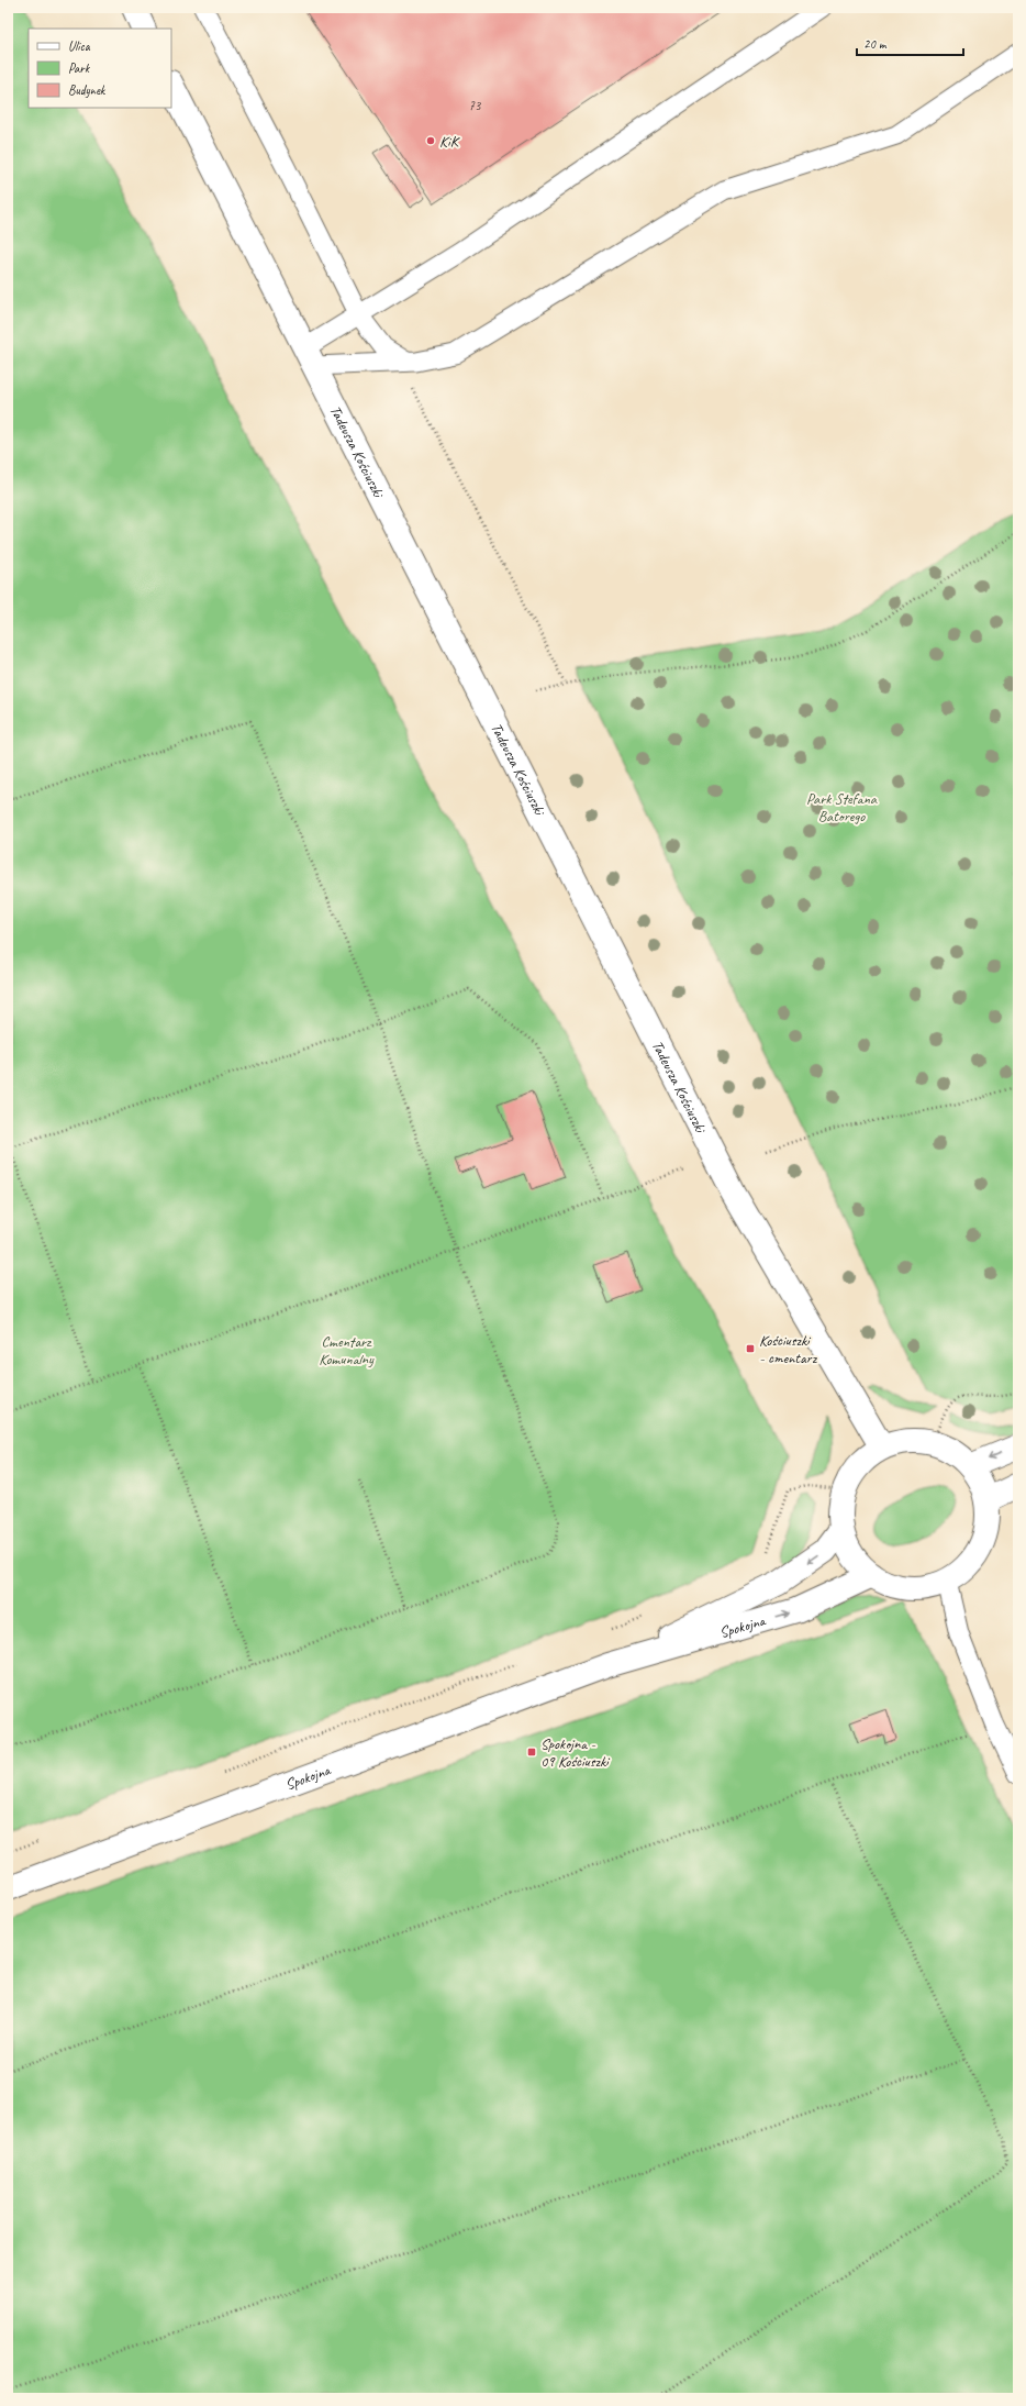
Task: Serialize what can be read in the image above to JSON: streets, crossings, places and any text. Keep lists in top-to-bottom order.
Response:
{
  "streets": {
    "street": ["Tadeusza Kościuszki", "Spokojna"]
  },
  "crossings": [
    ["Tadeusza Kościuszki", "Spokojna"]
  ],
  "parks": ["Park Stefana Batorego", "Cmentarz Komunalny"],
  "places": {
    "other": ["KiK"],
    "transit": ["Kościuszki - cmentarz", "Spokojna - 09 Kościuszki"]
  },
  "house_numbers": ["73"],
  "legend": ["Ulica", "Park", "Budynek"],
  "scale_bar": "20 m"
}
